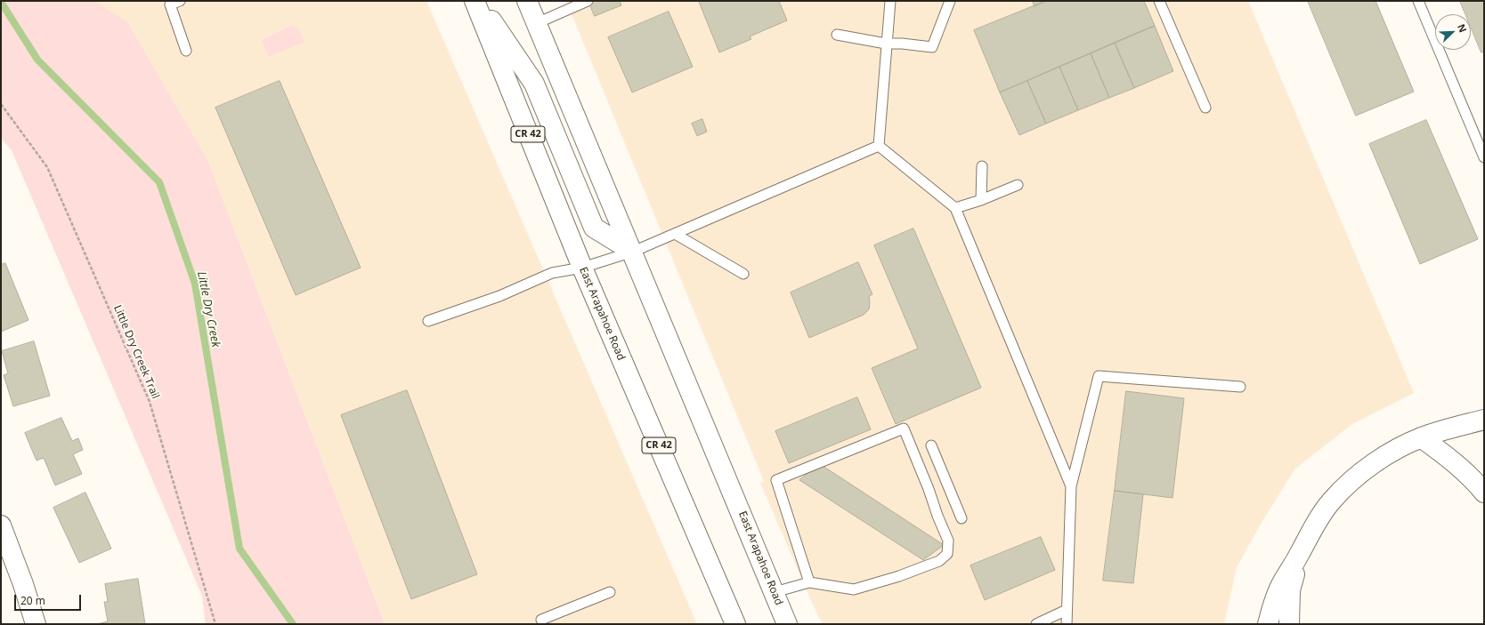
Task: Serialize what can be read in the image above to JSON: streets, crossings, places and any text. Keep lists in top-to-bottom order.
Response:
{
  "streets": {
    "main road": ["CR 42", "East Arapahoe Road"],
    "path": ["Little Dry Creek Trail"]
  },
  "water": ["Little Dry Creek"],
  "scale_bar": "20 m",
  "north": "top right"
}
